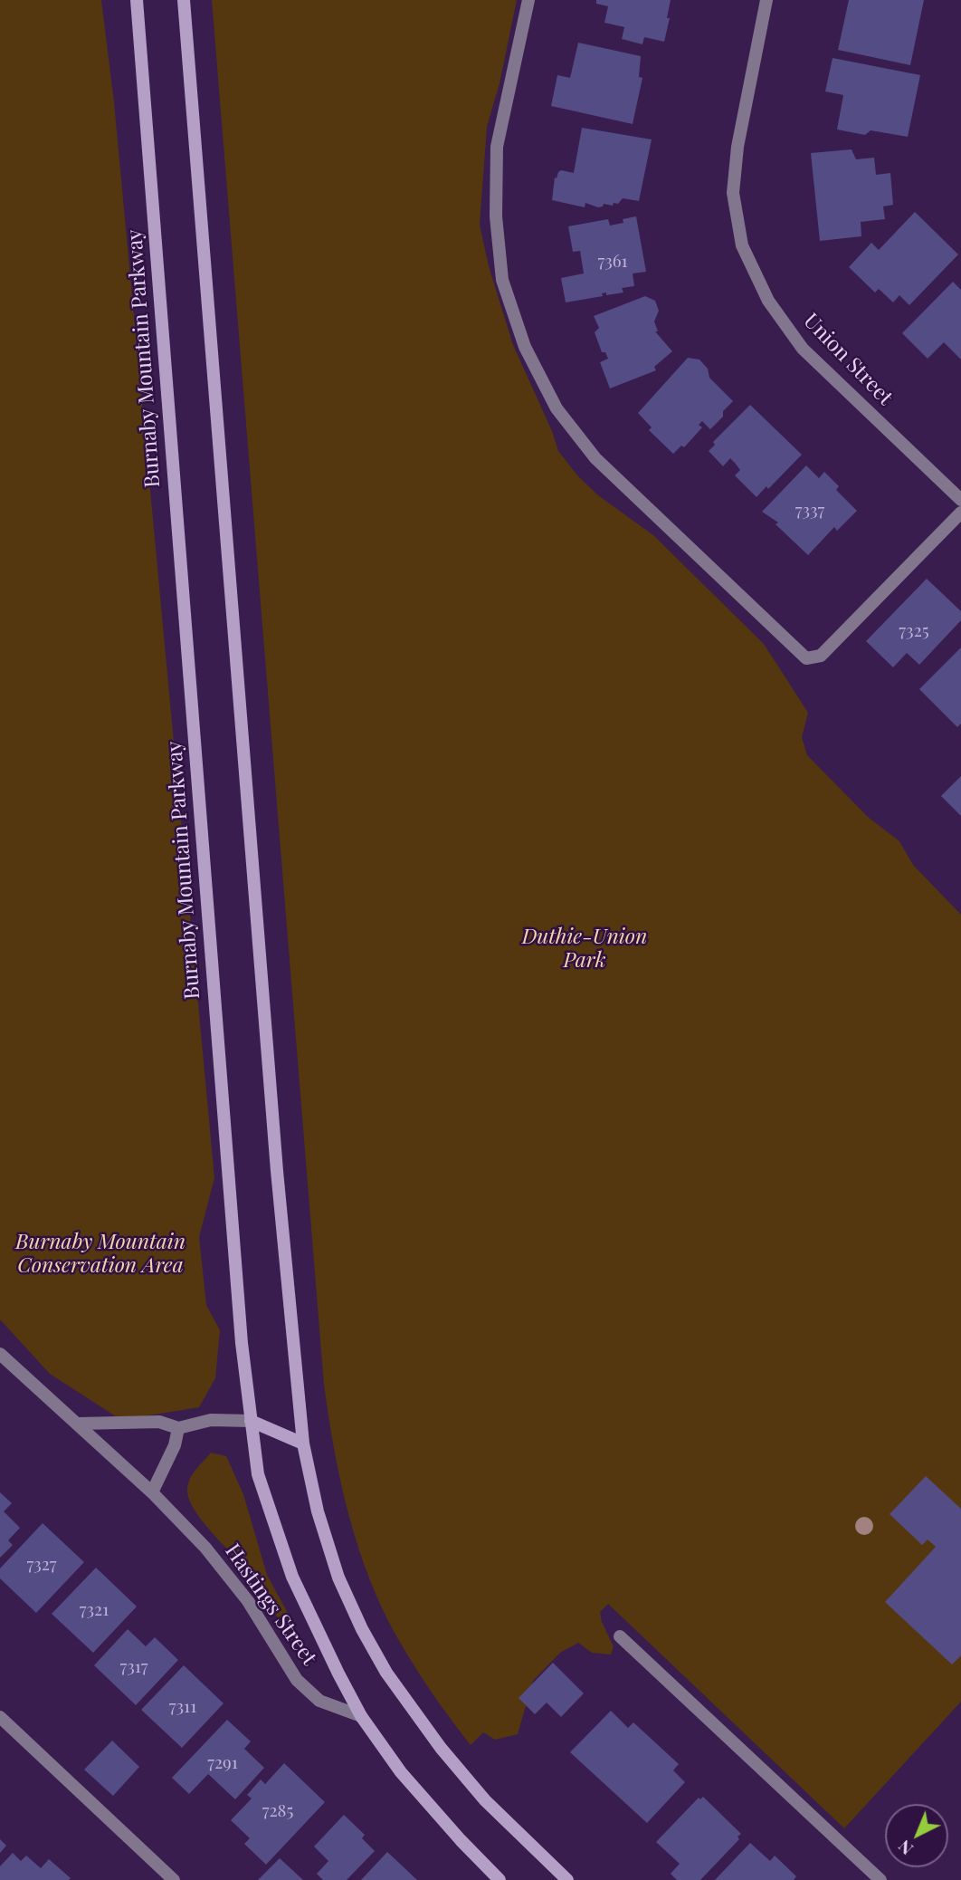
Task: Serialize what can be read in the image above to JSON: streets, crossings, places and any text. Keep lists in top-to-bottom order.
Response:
{
  "streets": {
    "main road": ["Burnaby Mountain Parkway"],
    "street": ["Union Street", "Hastings Street"]
  },
  "crossings": [
    ["Burnaby Mountain Parkway", "Hastings Street"]
  ],
  "parks": ["Duthie-Union Park", "Burnaby Mountain Conservation Area"],
  "house_numbers": [
    "7361",
    "7337",
    "7325",
    "7327",
    "7321",
    "7317",
    "7311",
    "7291",
    "7285"
  ],
  "north": "bottom left"
}
